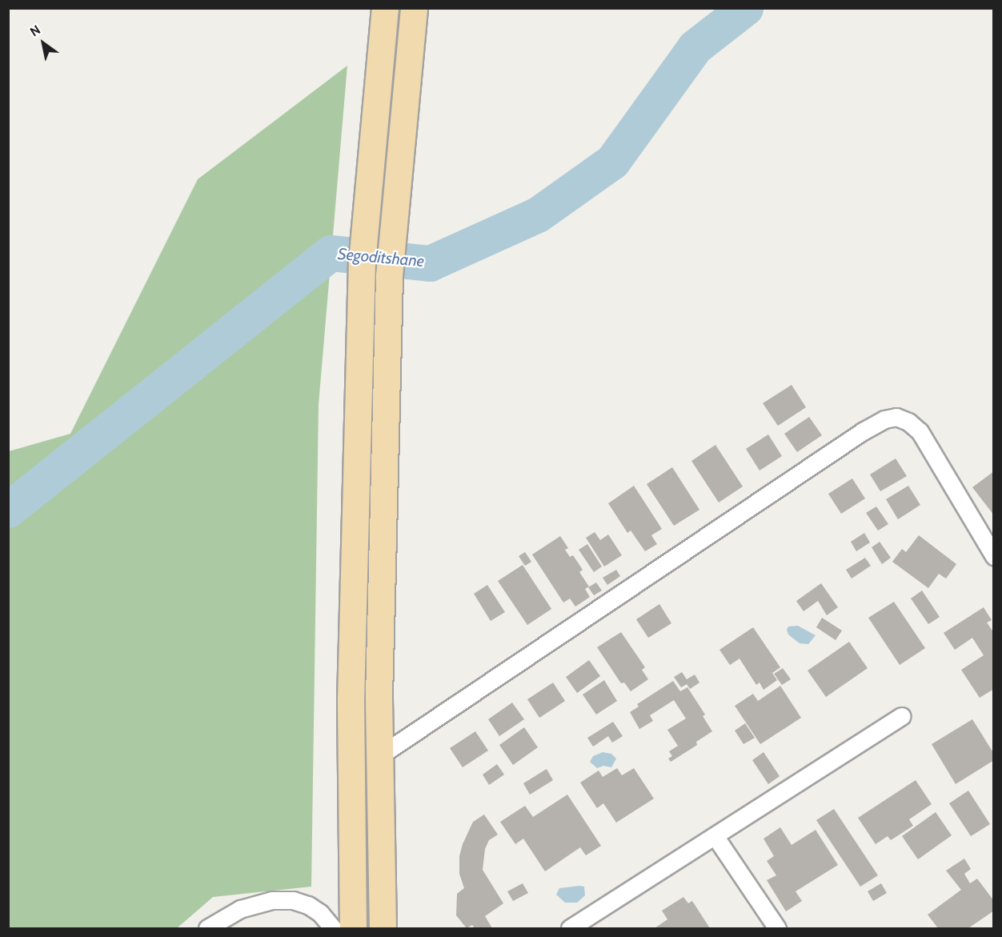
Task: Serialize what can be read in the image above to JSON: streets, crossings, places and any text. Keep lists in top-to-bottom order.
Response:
{
  "water": ["Segoditshane"],
  "north": "top left"
}
